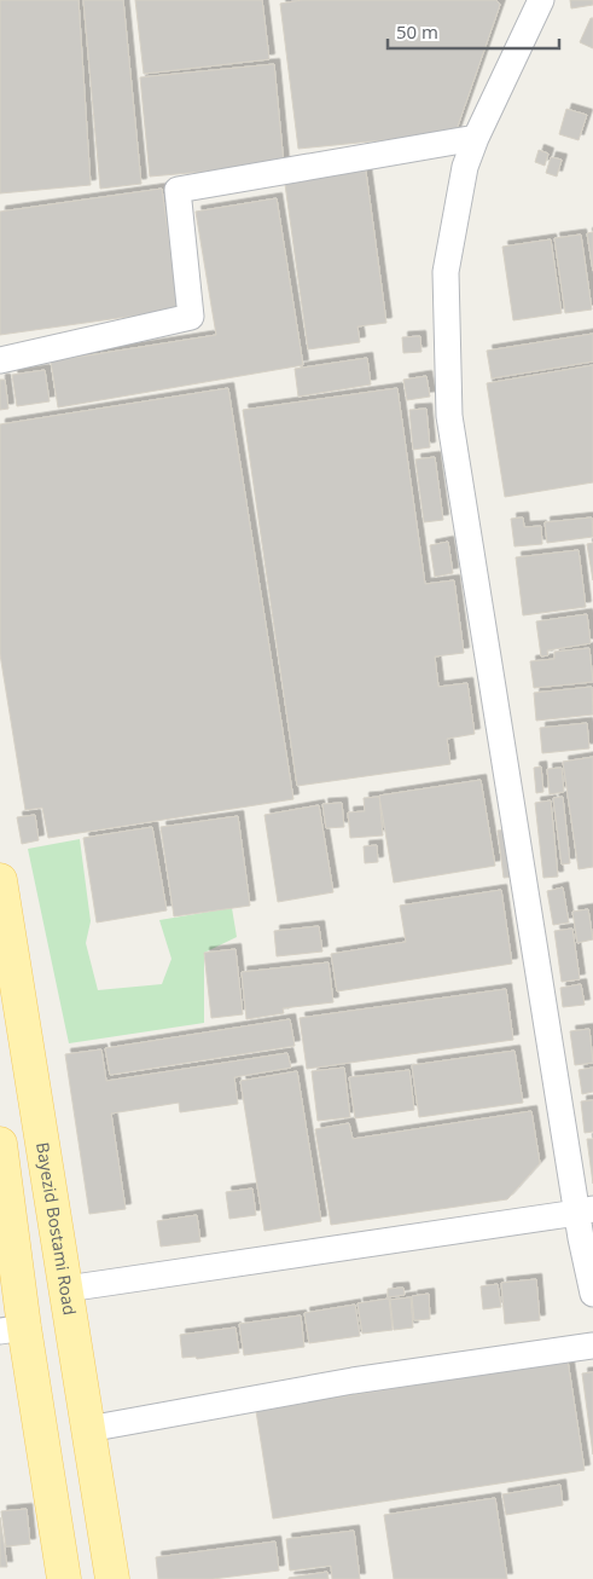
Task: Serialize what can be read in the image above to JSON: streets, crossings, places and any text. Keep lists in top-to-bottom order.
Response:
{
  "streets": {
    "main road": ["Bayezid Bostami Road"]
  },
  "scale_bar": "50 m"
}
